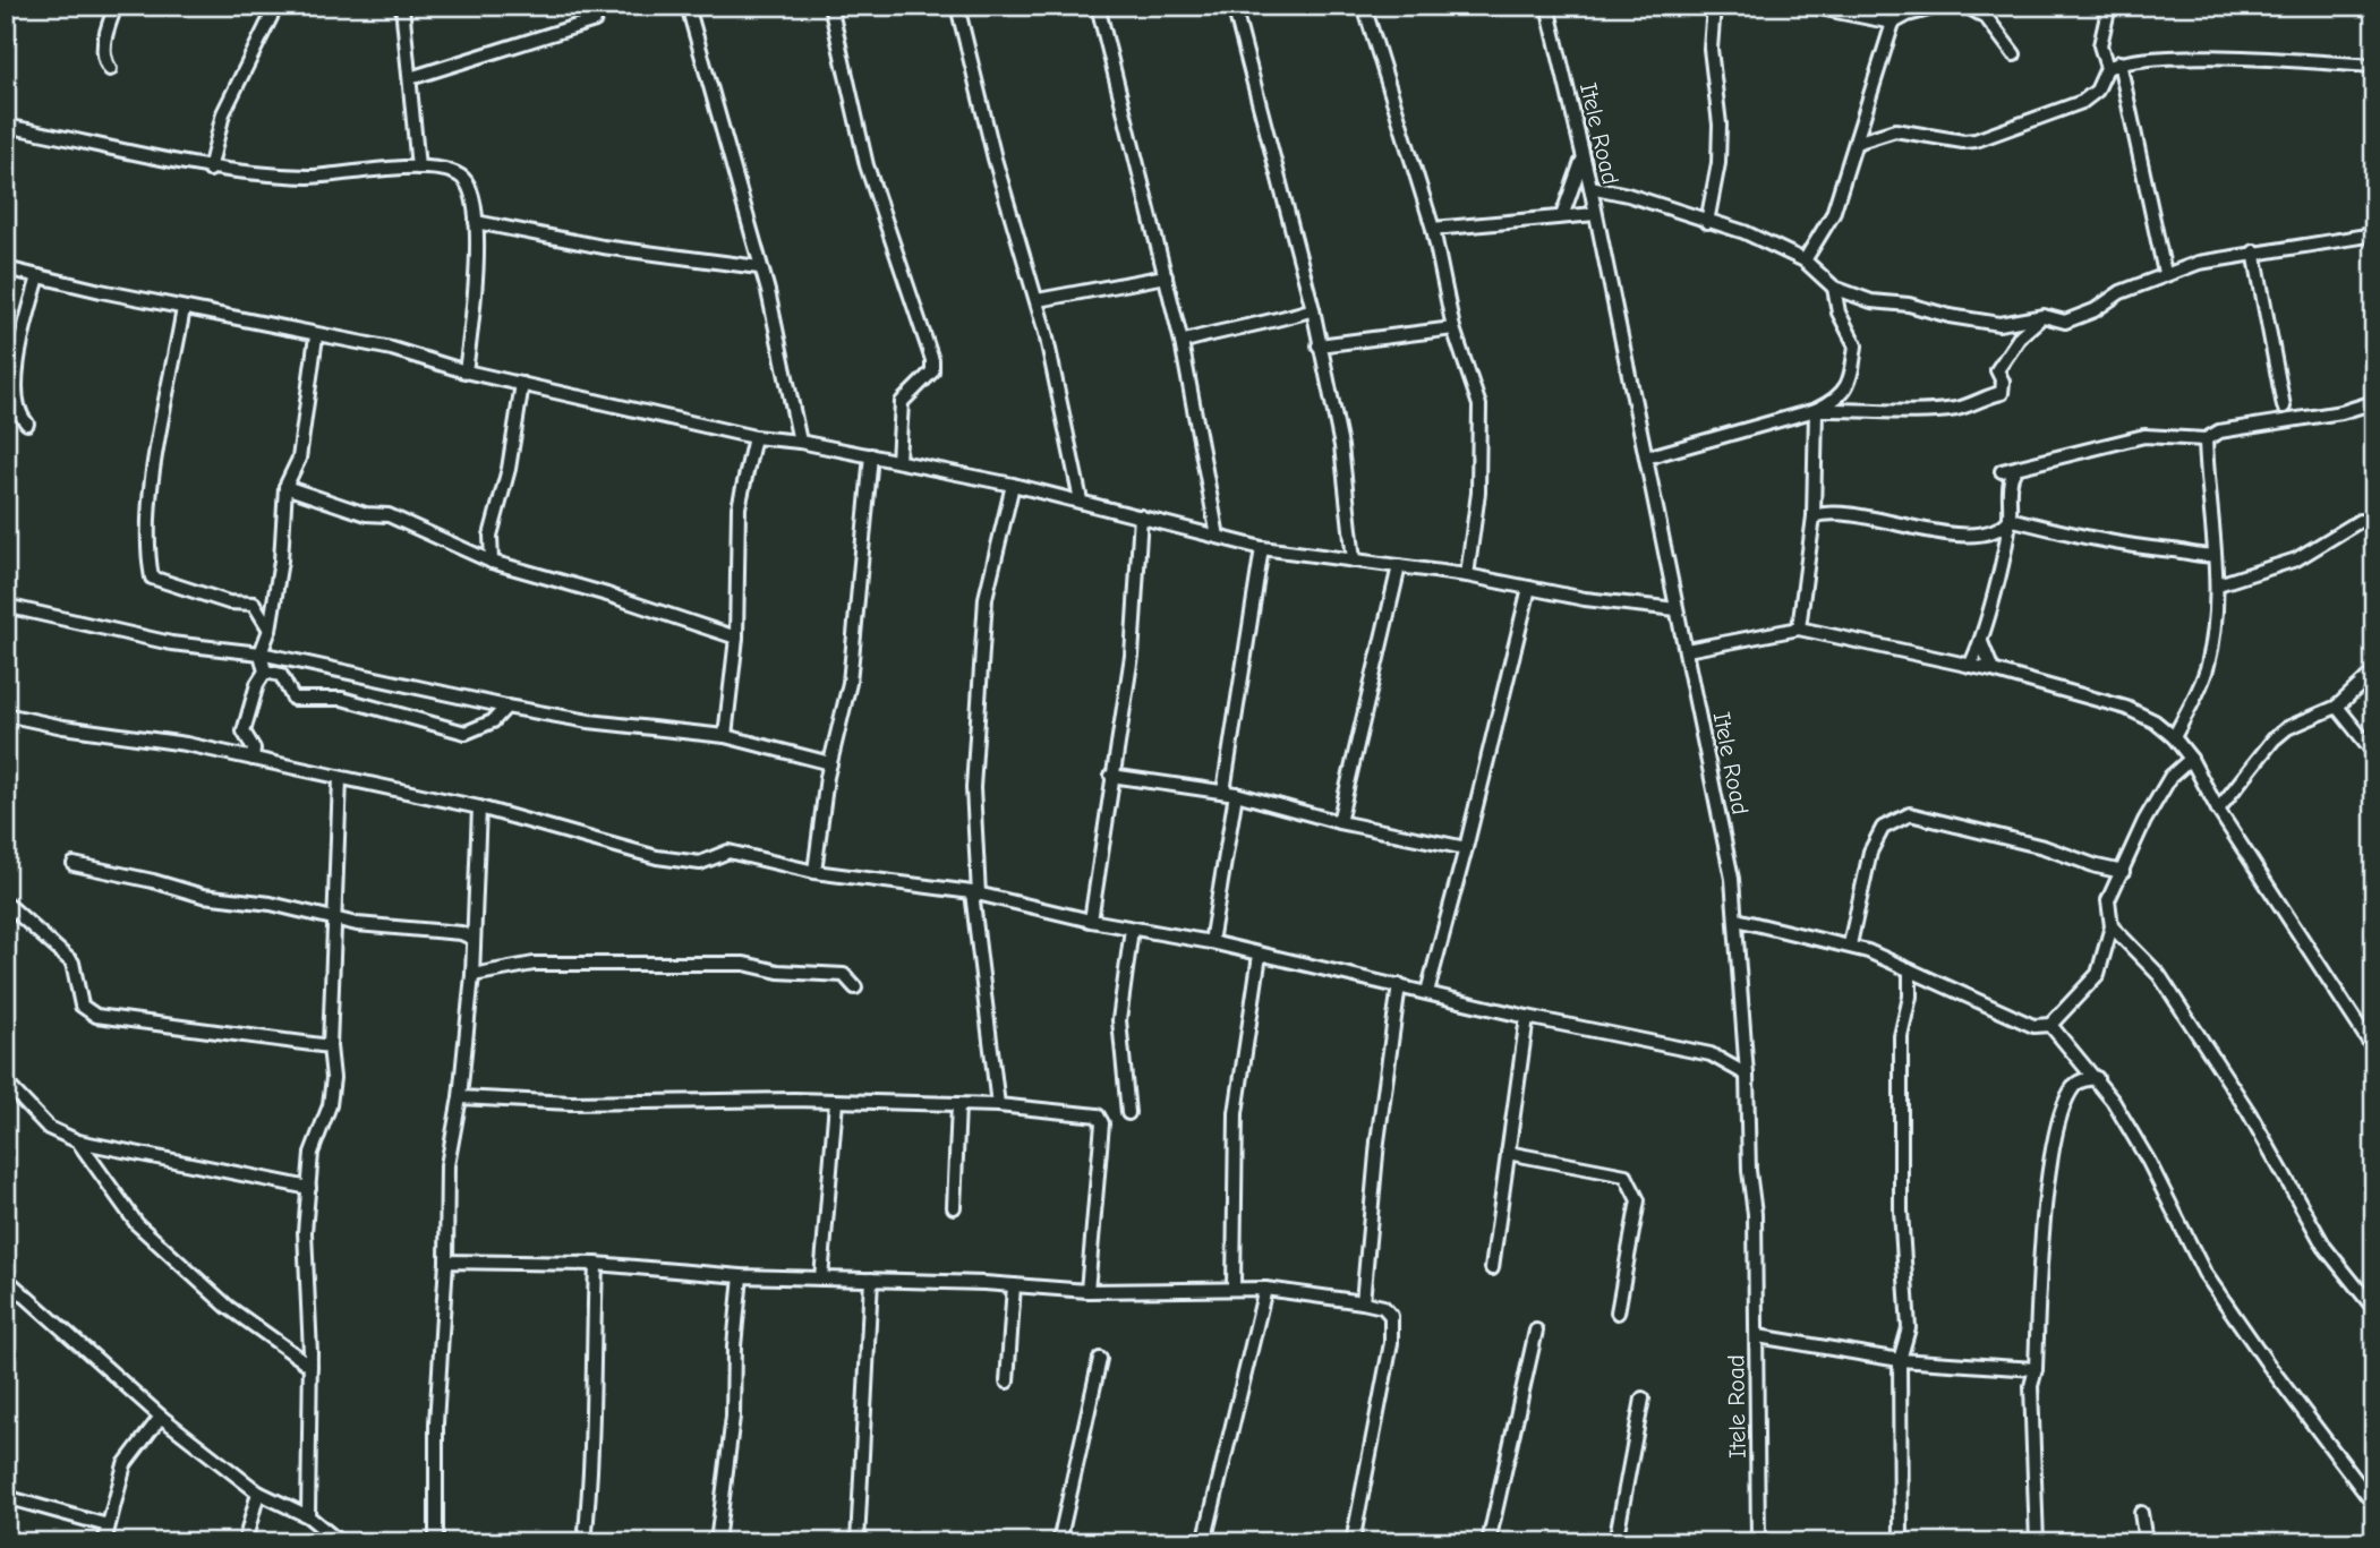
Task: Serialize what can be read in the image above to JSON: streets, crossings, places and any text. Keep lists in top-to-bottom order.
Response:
{
  "streets": {
    "street": ["Itele Road"]
  }
}
